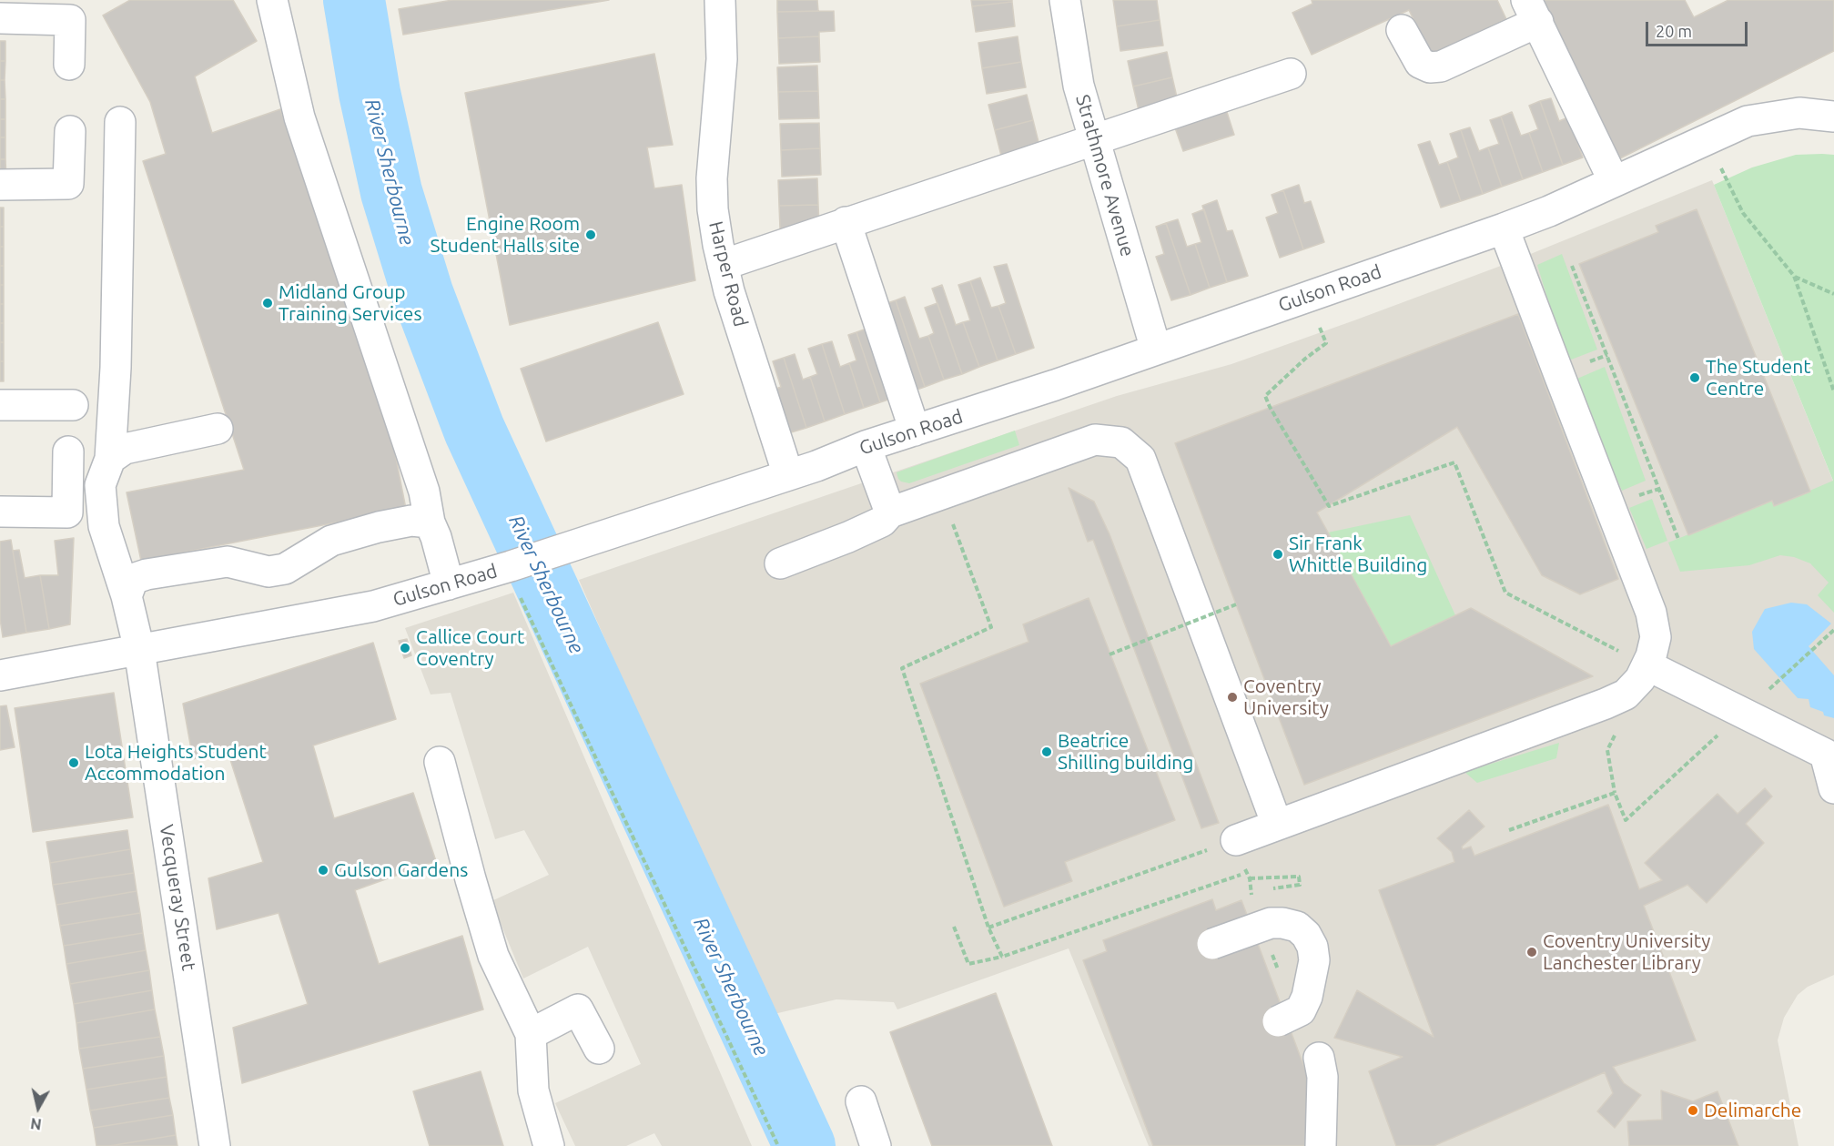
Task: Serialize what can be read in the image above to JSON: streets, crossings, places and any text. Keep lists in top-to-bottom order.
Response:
{
  "streets": {
    "street": [
      "Strathmore Avenue",
      "Harper Road",
      "Gulson Road",
      "Vecqueray Street"
    ]
  },
  "crossings": [
    ["Strathmore Avenue", "Gulson Road"],
    ["Harper Road", "Gulson Road"],
    ["Gulson Road", "Vecqueray Street"]
  ],
  "water": ["River Sherbourne"],
  "places": [
    "Engine Room Student Halls site",
    "Midland Group Training Services",
    "The Student Centre",
    "Sir Frank Whittle Building",
    "Callice Court Coventry",
    "Coventry University",
    "Beatrice Shilling building",
    "Lota Heights Student Accommodation",
    "Gulson Gardens",
    "Coventry University Lanchester Library",
    "Delimarche"
  ],
  "scale_bar": "20 m",
  "north": "bottom"
}
